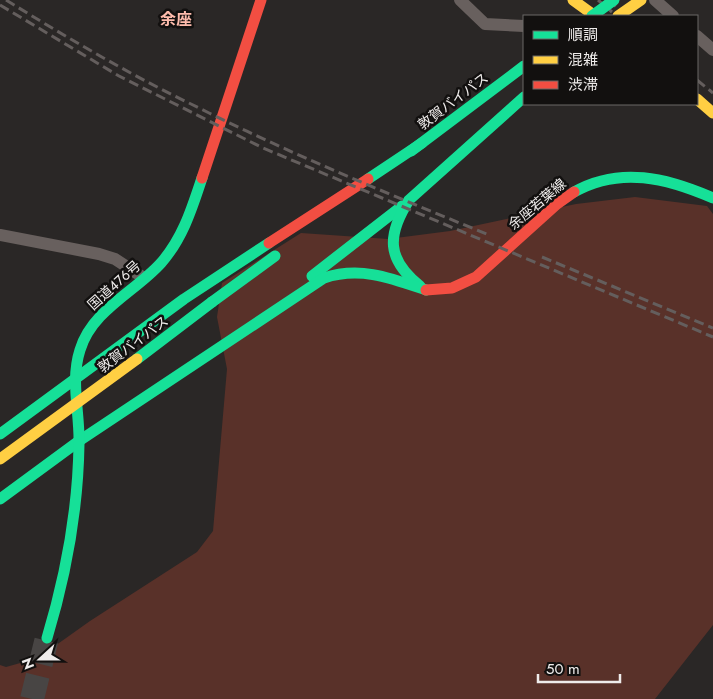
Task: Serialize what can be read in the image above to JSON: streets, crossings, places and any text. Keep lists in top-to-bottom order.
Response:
{
  "streets": {
    "main road": ["敦賀バイパス", "余座若葉線", "国道476号"]
  },
  "districts": ["余座"],
  "legend": ["順調", "混雑", "渋滞"],
  "scale_bar": "50 m",
  "north": "left"
}
